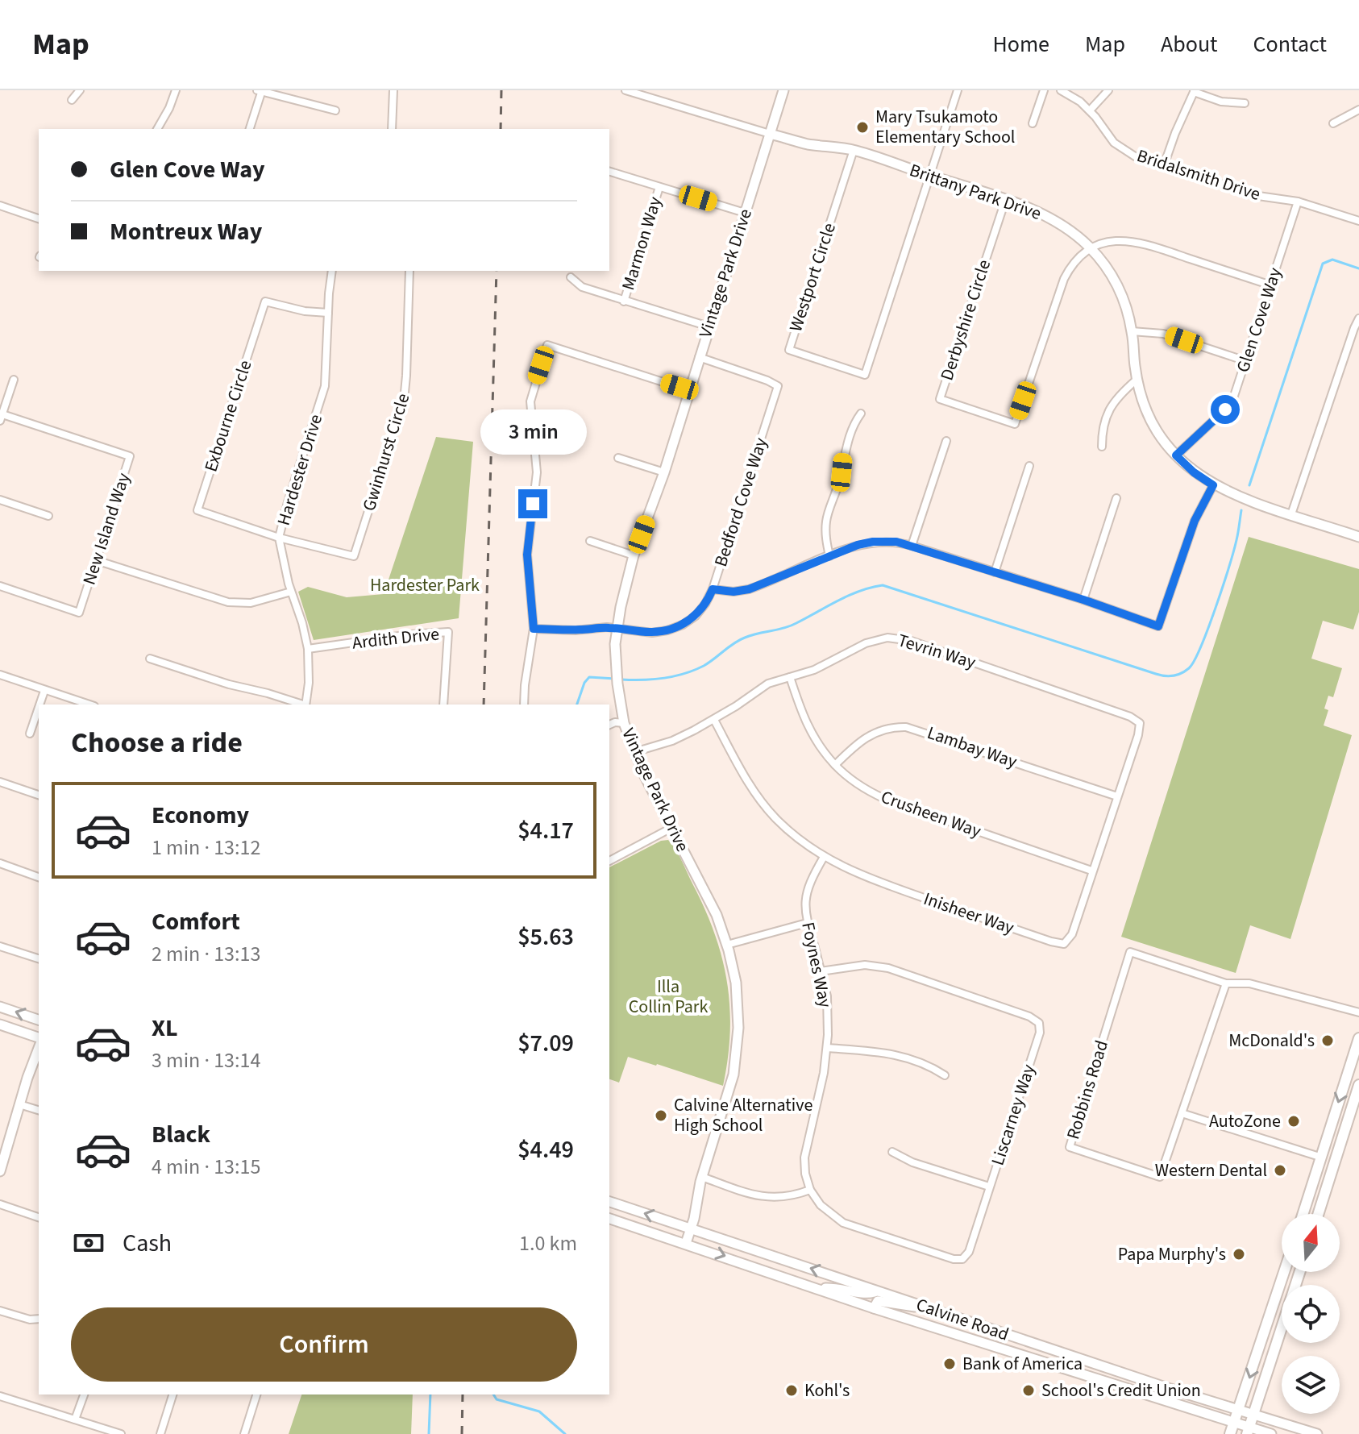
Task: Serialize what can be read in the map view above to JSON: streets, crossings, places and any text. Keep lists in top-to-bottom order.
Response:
{
  "streets": {
    "street": [
      "Bridalsmith Drive",
      "Brittany Park Drive",
      "Marmon Way",
      "Vintage Park Drive",
      "Westport Circle",
      "Derbyshire Circle",
      "Glen Cove Way",
      "Exbourne Circle",
      "Gwinhurst Circle",
      "Hardester Drive",
      "Bedford Cove Way",
      "New Island Way",
      "Ardith Drive",
      "Tevrin Way",
      "Lambay Way",
      "Crusheen Way",
      "Inisheer Way",
      "Foynes Way",
      "Robbins Road",
      "Liscarney Way",
      "Calvine Road"
    ]
  },
  "crossings": [
    ["Bridalsmith Drive", "Glen Cove Way"],
    ["Brittany Park Drive", "Vintage Park Drive"],
    ["Brittany Park Drive", "Westport Circle"],
    ["Brittany Park Drive", "Derbyshire Circle"],
    ["Brittany Park Drive", "Glen Cove Way"],
    ["Marmon Way", "Vintage Park Drive"],
    ["Vintage Park Drive", "Bedford Cove Way"],
    ["Vintage Park Drive", "Tevrin Way"],
    ["Vintage Park Drive", "Calvine Road"],
    ["Exbourne Circle", "Gwinhurst Circle"],
    ["Exbourne Circle", "Hardester Drive"],
    ["Gwinhurst Circle", "Hardester Drive"],
    ["Hardester Drive", "Ardith Drive"],
    ["Tevrin Way", "Crusheen Way"],
    ["Tevrin Way", "Inisheer Way"],
    ["Lambay Way", "Crusheen Way"],
    ["Lambay Way", "Inisheer Way"],
    ["Crusheen Way", "Inisheer Way"],
    ["Inisheer Way", "Foynes Way"],
    ["Foynes Way", "Liscarney Way"]
  ],
  "parks": ["Hardester Park", "Illa Collin Park"],
  "places": [
    "Mary Tsukamoto Elementary School",
    "McDonald's",
    "Calvine Alternative High School",
    "AutoZone",
    "Western Dental",
    "Papa Murphy's",
    "Bank of America",
    "Kohl's",
    "School's Credit Union"
  ],
  "north": "top",
  "page": {
    "header": "Map",
    "nav": [
      "Home",
      "Map",
      "About",
      "Contact"
    ],
    "banner": ["Glen Cove Way", "Montreux Way"],
    "bubble": "3 min",
    "heading": "Choose a ride",
    "list": [
      {
        "name": "Economy",
        "note": "1 min · 13:12",
        "value": "$4.17"
      },
      {
        "name": "Comfort",
        "note": "2 min · 13:13",
        "value": "$5.63"
      },
      {
        "name": "XL",
        "note": "3 min · 13:14",
        "value": "$7.09"
      },
      {
        "name": "Black",
        "note": "4 min · 13:15",
        "value": "$4.49"
      }
    ],
    "pay": ["Cash", "1.0 km"],
    "buttons": "Confirm"
  }
}
